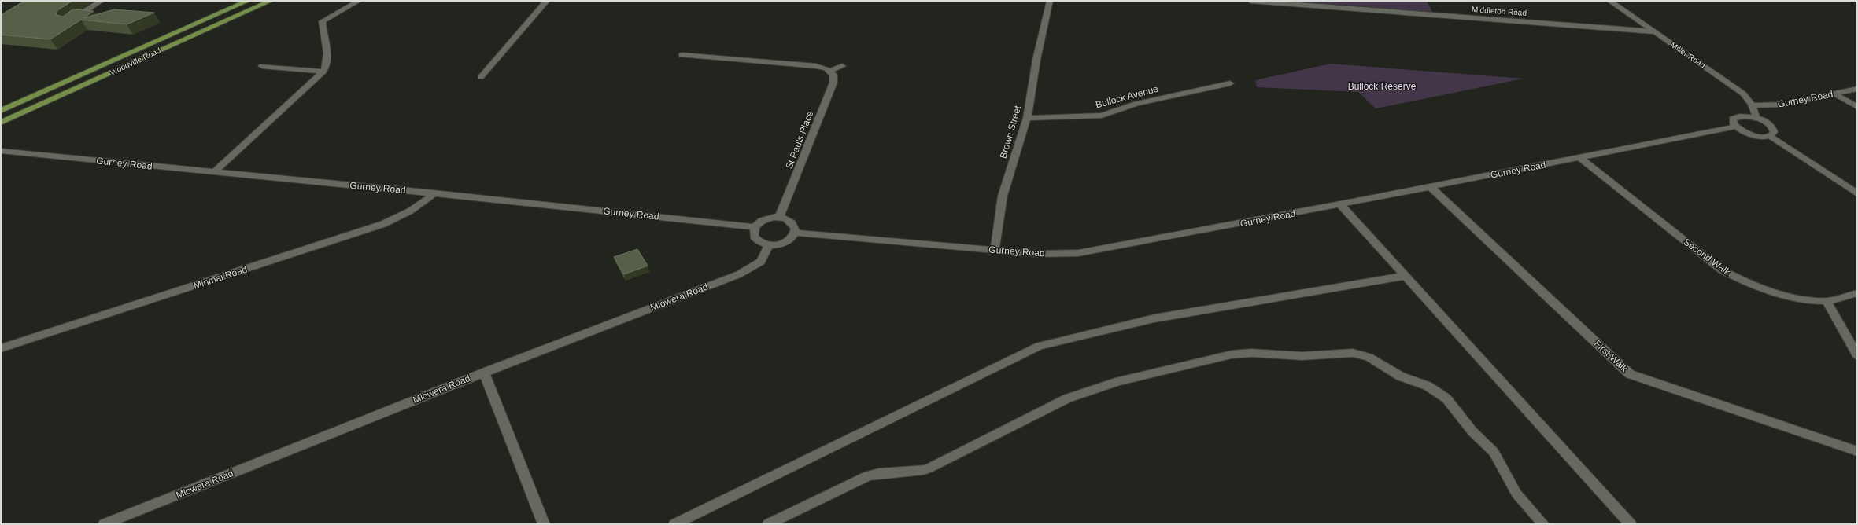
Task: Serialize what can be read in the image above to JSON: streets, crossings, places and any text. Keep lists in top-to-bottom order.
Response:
{
  "streets": {
    "main road": ["Woodville Road"],
    "street": [
      "Middleton Road",
      "Miller Road",
      "Bullock Avenue",
      "Gurney Road",
      "Brown Street",
      "St Pauls Place",
      "Second Walk",
      "Minmai Road",
      "Miowera Road",
      "First Walk"
    ]
  },
  "crossings": [
    ["Middleton Road", "Miller Road"],
    ["Miller Road", "Gurney Road"],
    ["Bullock Avenue", "Brown Street"],
    ["Gurney Road", "Brown Street"],
    ["Gurney Road", "St Pauls Place"],
    ["Gurney Road", "Second Walk"],
    ["Gurney Road", "Minmai Road"],
    ["Gurney Road", "Miowera Road"],
    ["Gurney Road", "First Walk"],
    ["St Pauls Place", "Miowera Road"]
  ],
  "parks": ["Bullock Reserve"]
}
